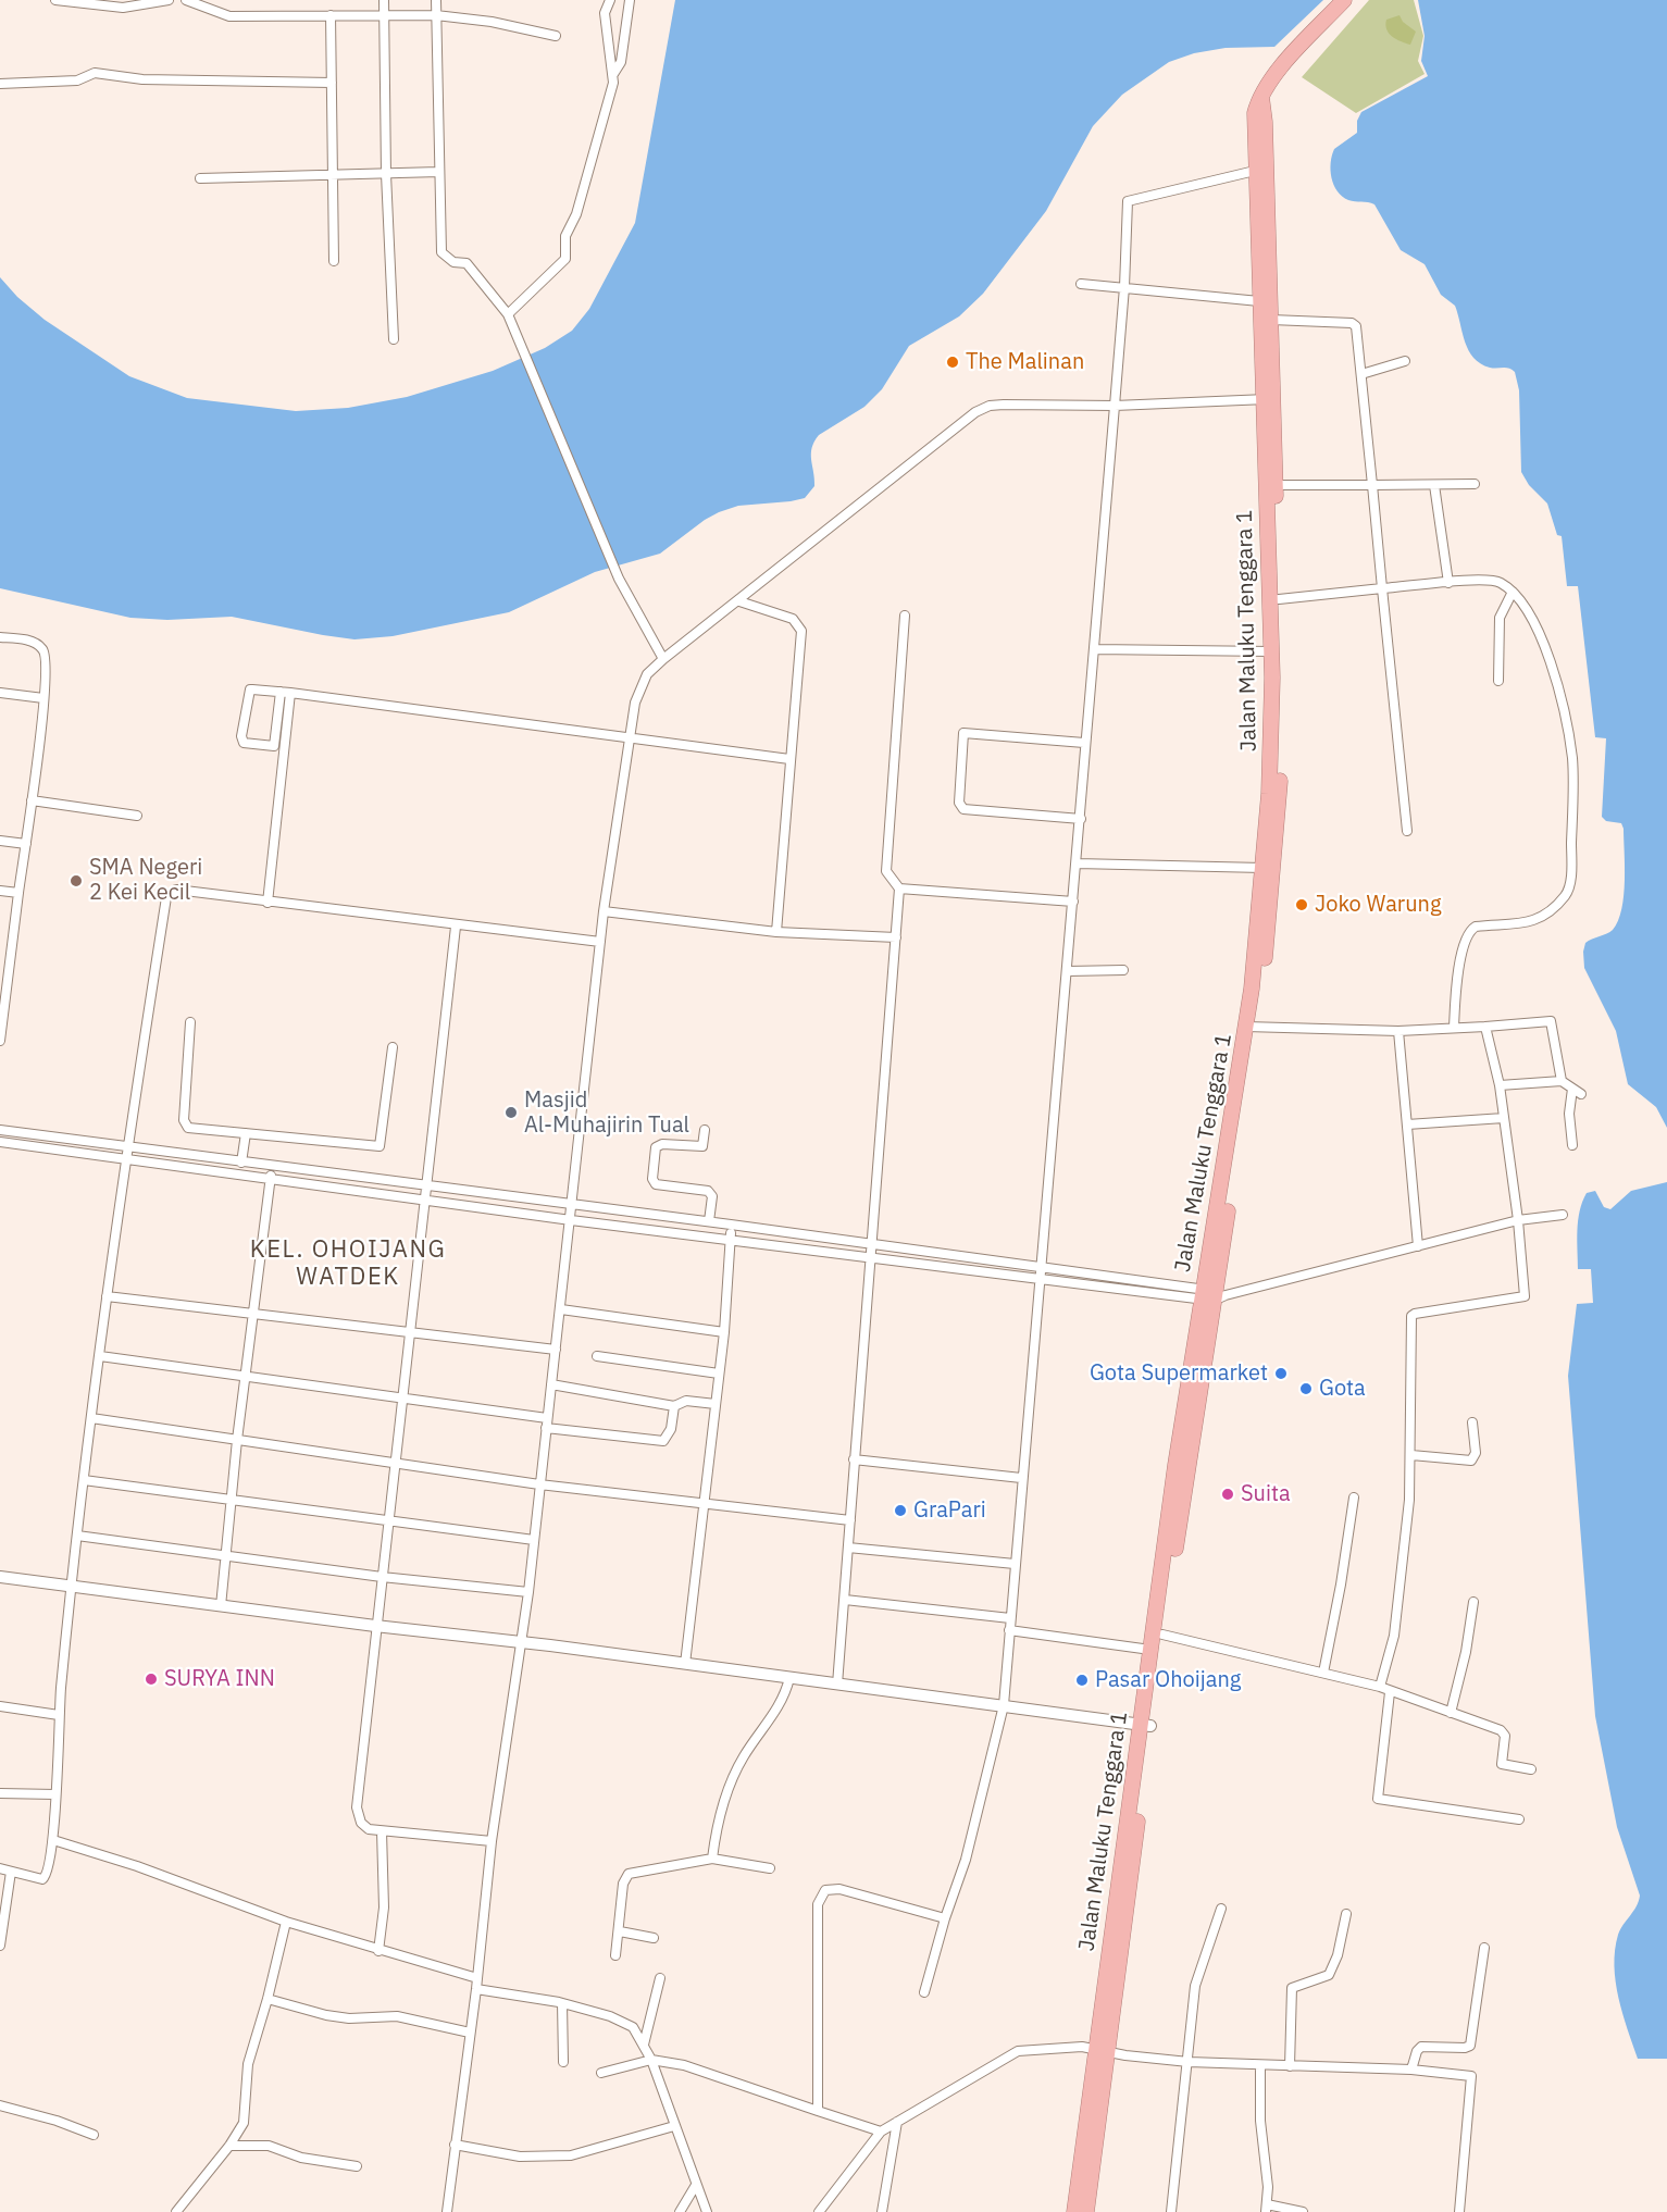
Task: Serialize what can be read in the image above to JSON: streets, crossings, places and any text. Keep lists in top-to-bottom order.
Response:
{
  "streets": {
    "highway": ["Jalan Maluku Tenggara 1"]
  },
  "districts": ["KEL. OHOIJANG WATDEK"],
  "places": [
    "The Malinan",
    "SMA Negeri 2 Kei Kecil",
    "Joko Warung",
    "Masjid Al-Muhajirin Tual",
    "Gota Supermarket",
    "Gota",
    "Suita",
    "GraPari",
    "SURYA INN",
    "Pasar Ohoijang"
  ]
}
